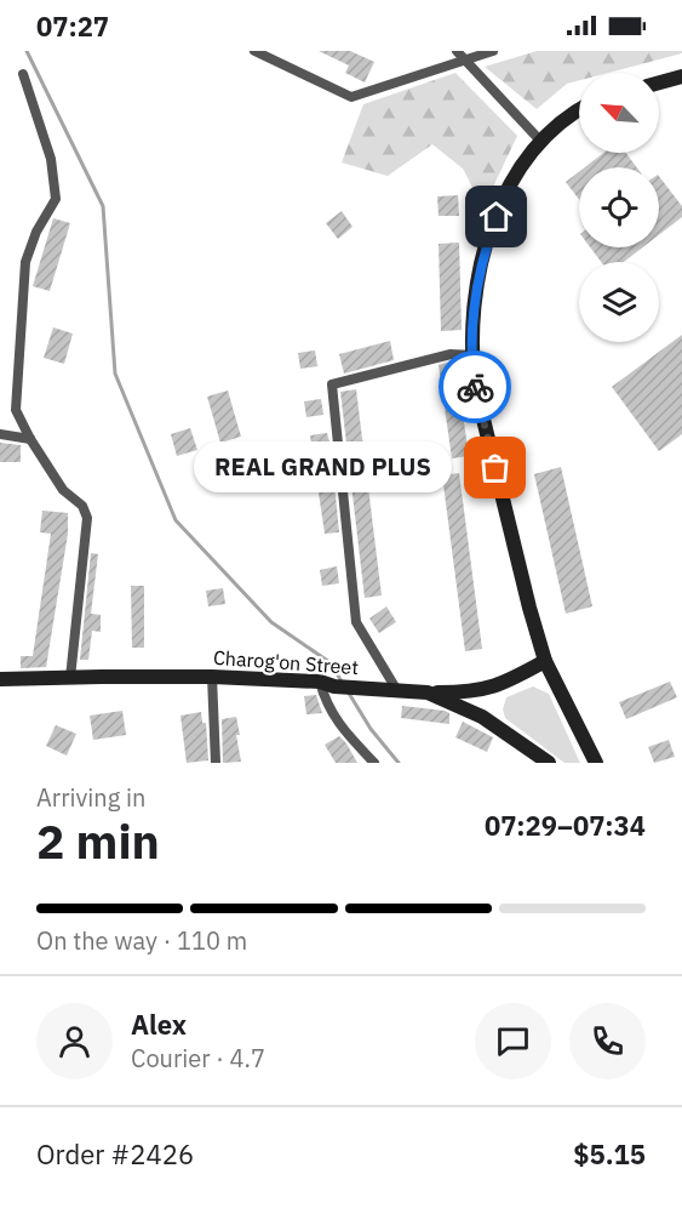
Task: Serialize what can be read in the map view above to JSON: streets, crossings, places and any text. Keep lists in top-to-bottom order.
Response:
{
  "streets": {
    "main road": ["Charog'on Street"]
  },
  "places": ["REAL GRAND PLUS"],
  "north": "top left",
  "page": {
    "status": "07:27",
    "bubble": "REAL GRAND PLUS",
    "heading": ["2 min", "Arriving in", "07:29–07:34"],
    "panel": [
      "Alex",
      "Courier · 4.7",
      "Order #2426",
      "$5.15"
    ],
    "bar": "On the way · 110 m"
  }
}
